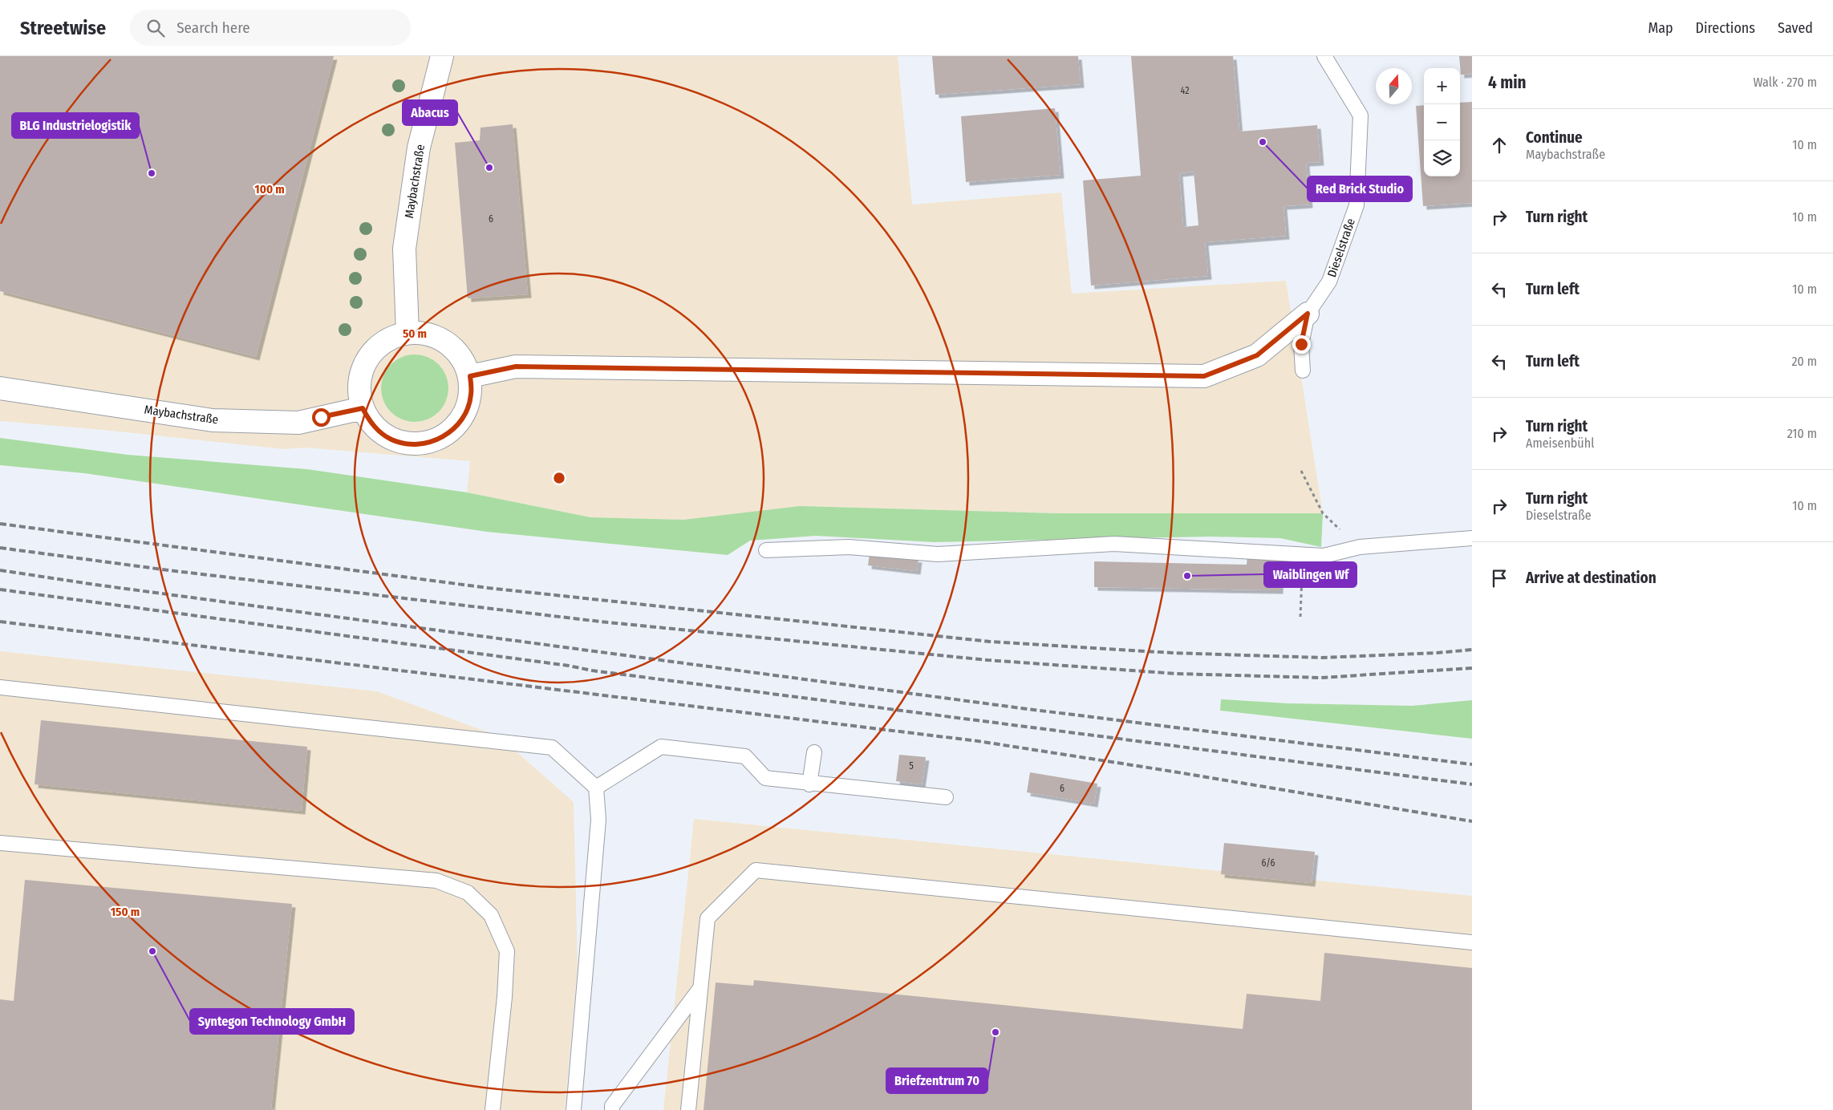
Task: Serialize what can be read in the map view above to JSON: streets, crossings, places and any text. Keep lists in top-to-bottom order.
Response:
{
  "streets": {
    "street": ["Maybachstraße"],
    "lane": ["Dieselstraße"]
  },
  "places": [
    "Red Brick Studio",
    "Abacus",
    "BLG Industrielogistik",
    "Waiblingen Wf",
    "Syntegon Technology GmbH",
    "Briefzentrum 70"
  ],
  "house_numbers": [
    "42",
    "6",
    "5",
    "6",
    "6/6"
  ],
  "north": "top",
  "page": {
    "header": "Streetwise",
    "search": "Search here",
    "nav": ["Map", "Directions", "Saved"],
    "heading": ["4 min", "Walk · 270 m"],
    "map_buttons": ["+", "−"],
    "list": [
      ["Continue", "Maybachstraße", "10 m"],
      ["Turn right", "10 m"],
      ["Turn left", "10 m"],
      ["Turn left", "20 m"],
      ["Turn right", "Ameisenbühl", "210 m"],
      ["Turn right", "Dieselstraße", "10 m"],
      "Arrive at destination"
    ]
  },
  "rings": ["100 m", "50 m", "150 m"]
}
